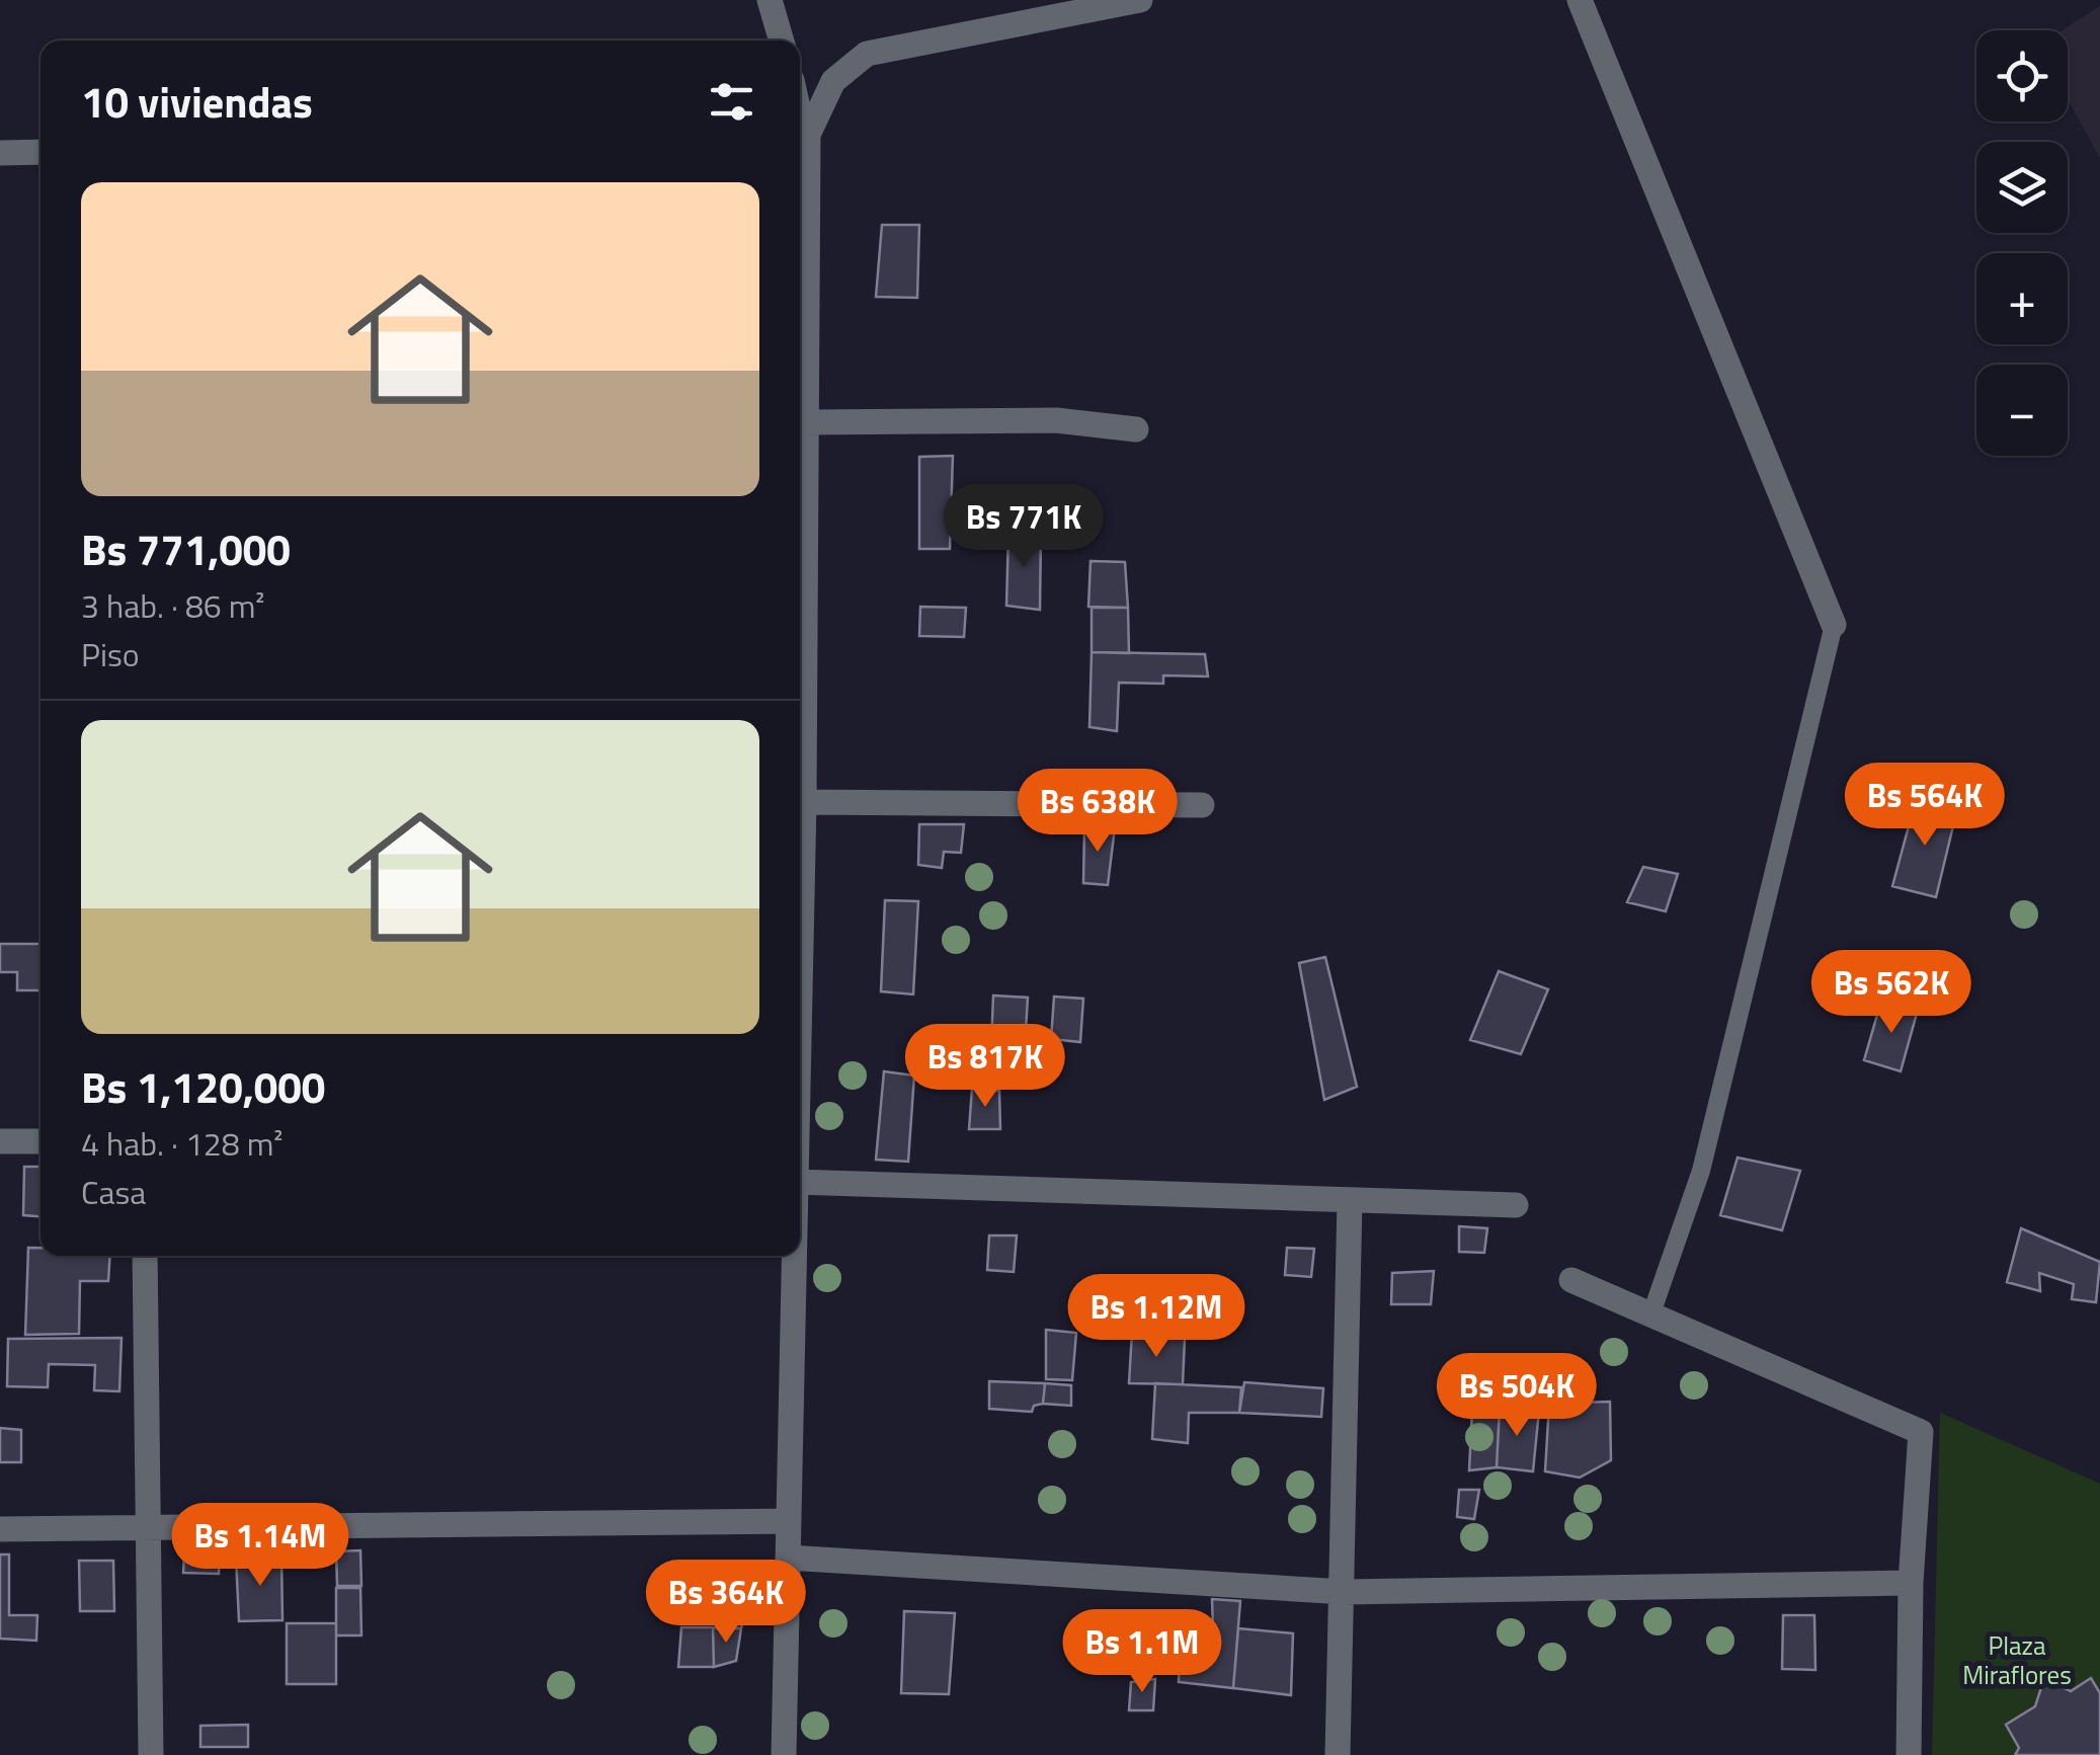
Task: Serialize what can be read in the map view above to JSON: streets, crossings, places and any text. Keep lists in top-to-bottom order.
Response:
{
  "parks": ["Plaza Miraflores"],
  "page": {
    "map_buttons": ["+", "−"],
    "heading": "10 viviendas",
    "list": [
      {
        "name": "Bs 771,000",
        "note": "3 hab. · 86 m² · Piso"
      },
      {
        "name": "Bs 1,120,000",
        "note": "4 hab. · 128 m² · Casa"
      }
    ],
    "price": [
      "Bs 771K",
      "Bs 564K",
      "Bs 638K",
      "Bs 562K",
      "Bs 817K",
      "Bs 1.12M",
      "Bs 504K",
      "Bs 1.14M",
      "Bs 364K",
      "Bs 1.1M"
    ]
  }
}
